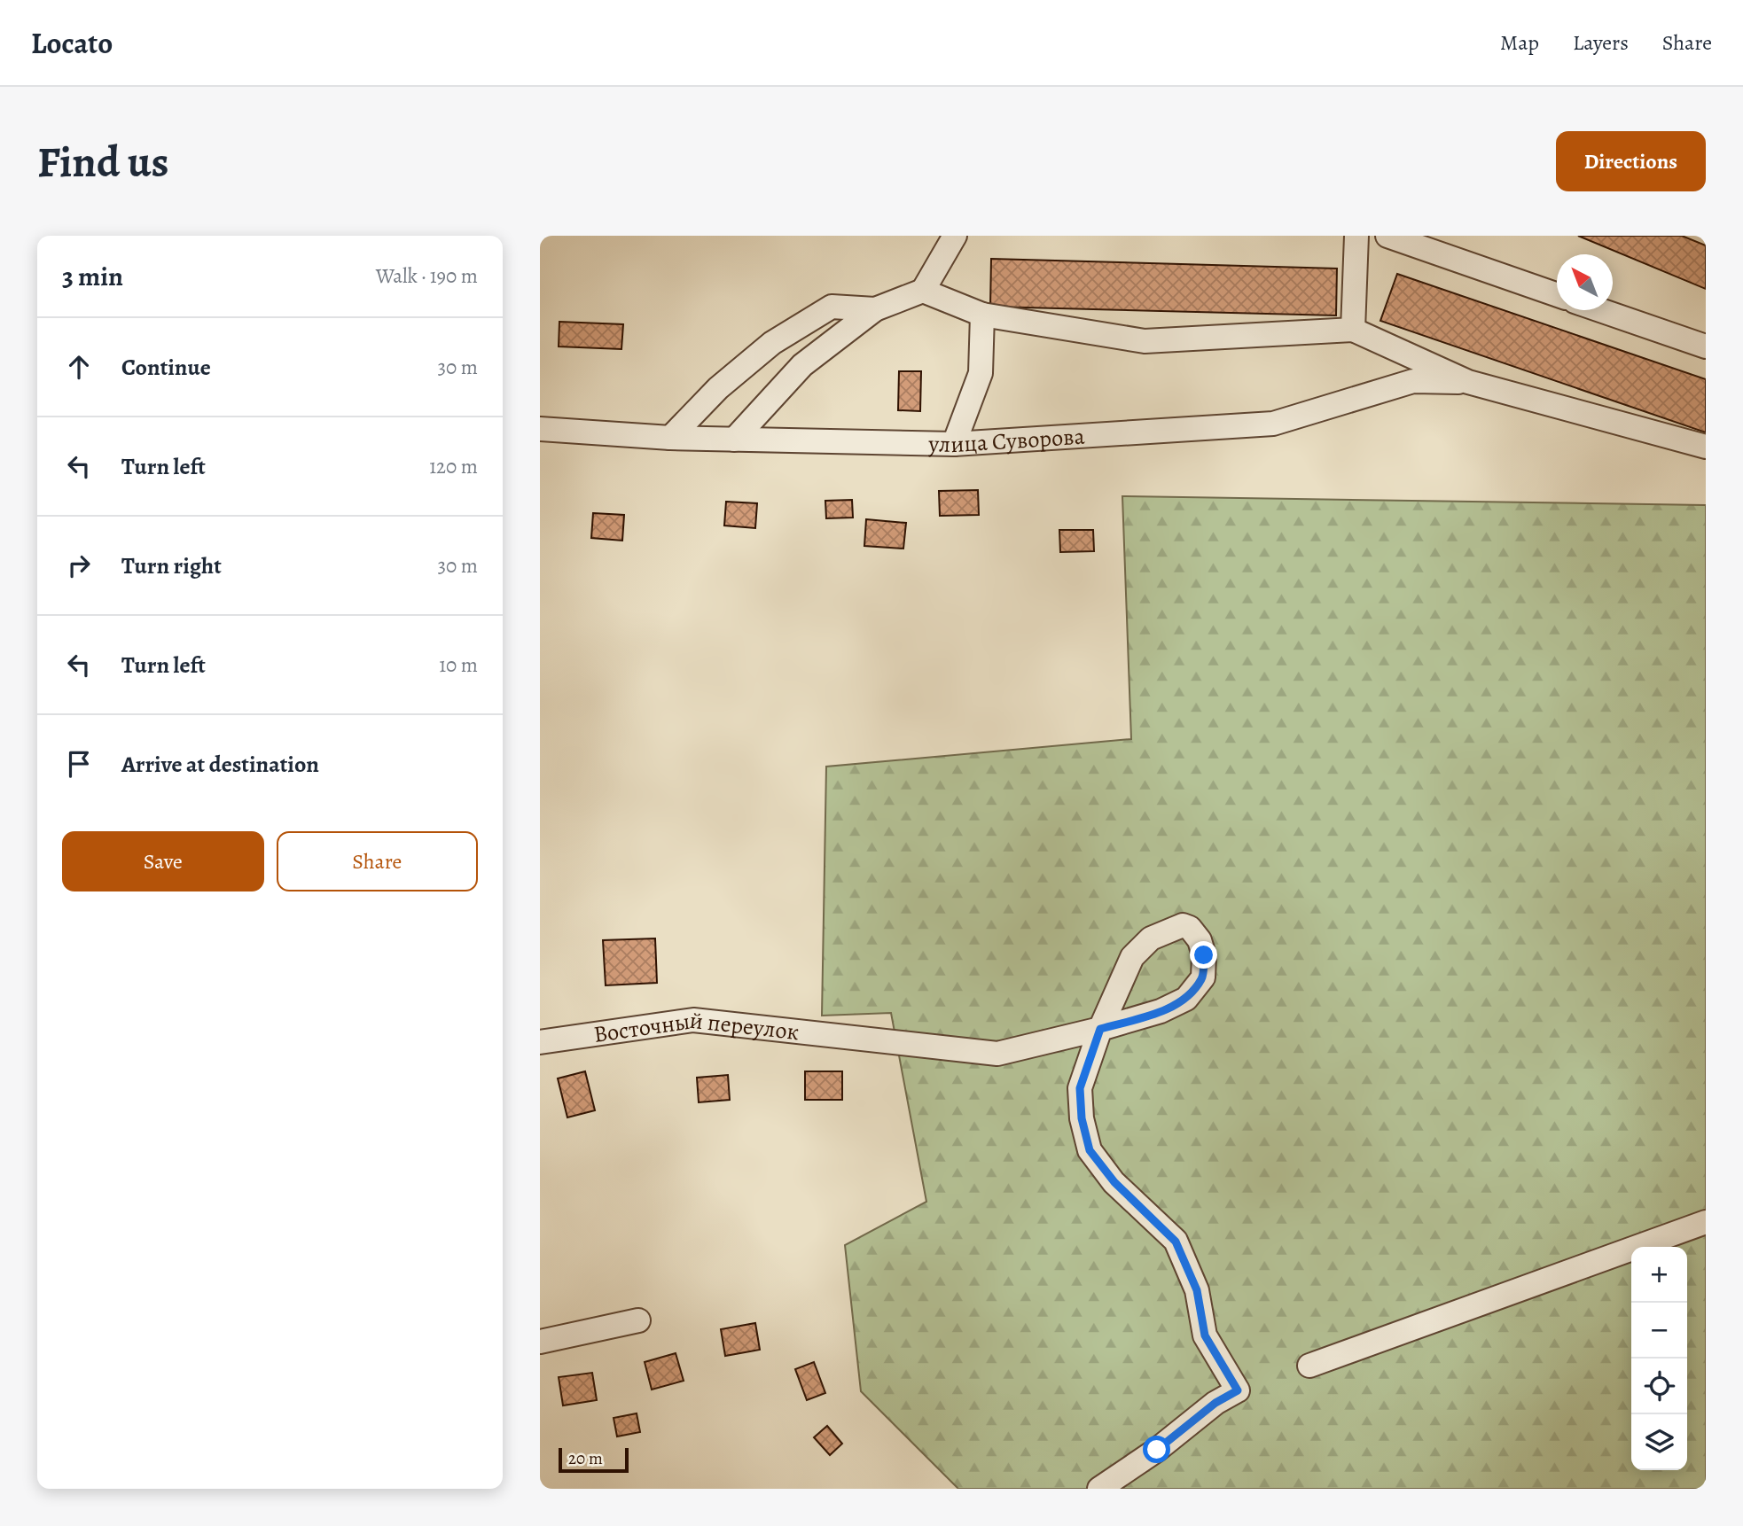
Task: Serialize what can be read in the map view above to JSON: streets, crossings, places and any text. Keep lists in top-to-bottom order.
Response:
{
  "streets": {
    "street": ["улица Суворова", "Восточный переулок"]
  },
  "scale_bar": "20 m",
  "north": "top left",
  "page": {
    "header": "Locato",
    "nav": ["Map", "Layers", "Share"],
    "buttons": [
      "Directions",
      ["Save", "Share"]
    ],
    "title": "Find us",
    "heading": ["3 min", "Walk · 190 m"],
    "list": [
      ["Continue", "30 m"],
      ["Turn left", "120 m"],
      ["Turn right", "30 m"],
      ["Turn left", "10 m"],
      "Arrive at destination"
    ],
    "map_buttons": ["+", "−"],
    "scale": "20 m"
  }
}
